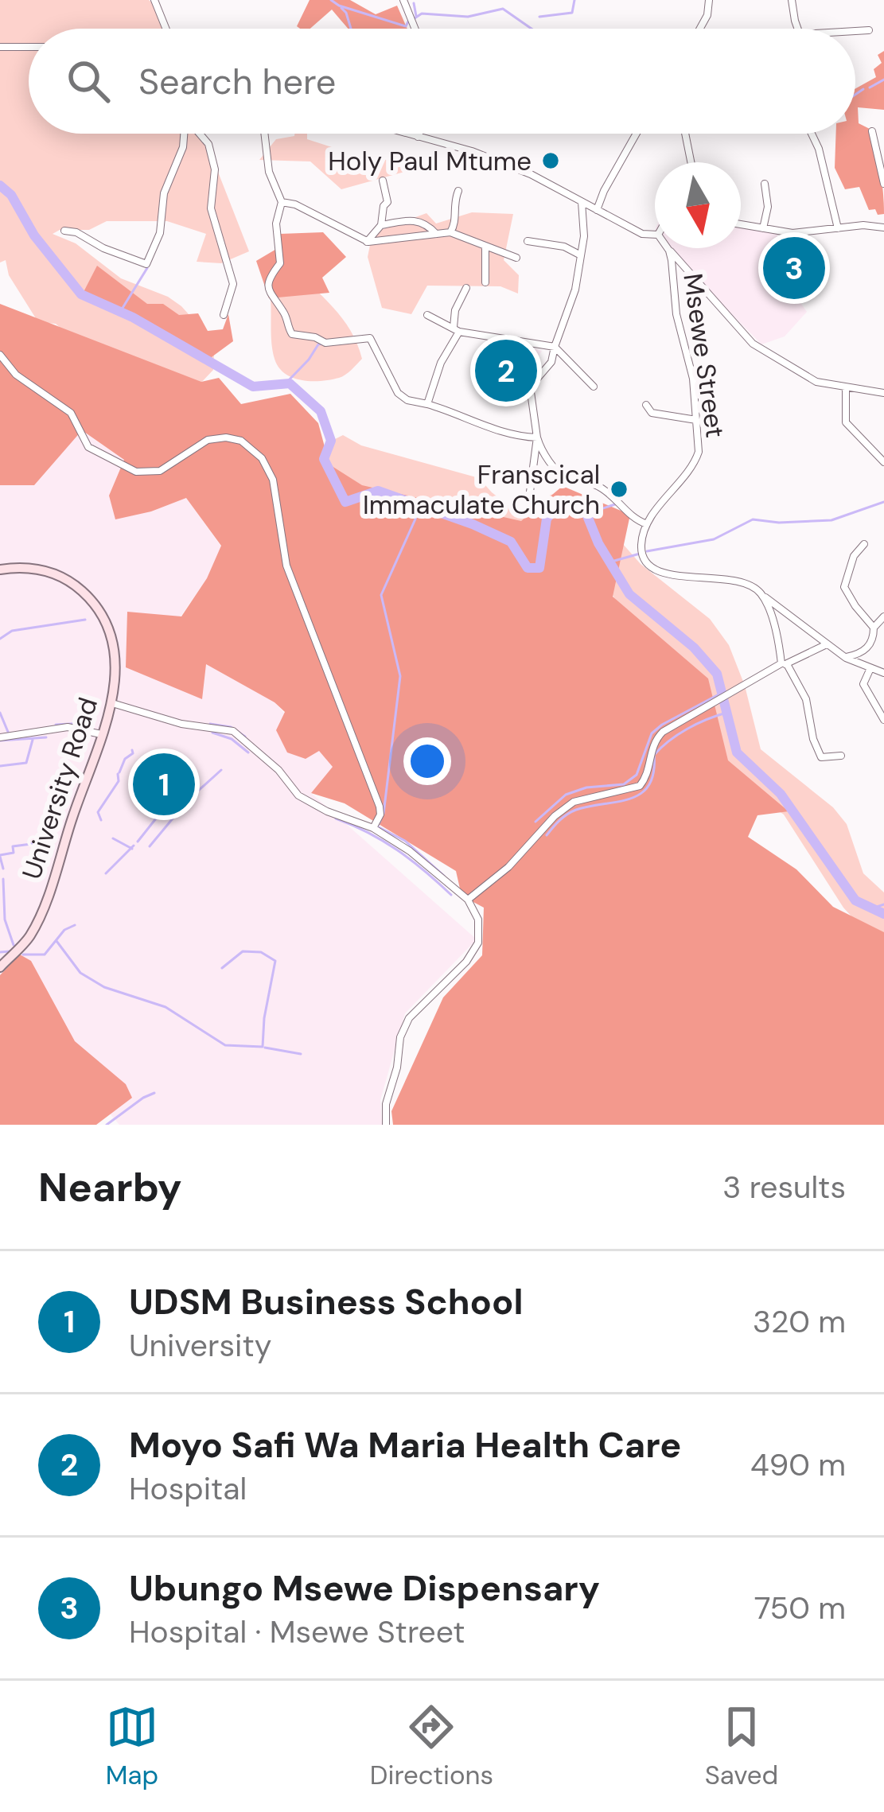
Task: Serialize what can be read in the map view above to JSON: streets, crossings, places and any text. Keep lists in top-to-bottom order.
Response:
{
  "streets": {
    "street": ["Msewe Street", "University Road"]
  },
  "places": ["Holy Paul Mtume", "Franscical Immaculate Church"],
  "north": "bottom",
  "page": {
    "search": "Search here",
    "pins": ["3", "2", "1"],
    "heading": ["Nearby", "3 results"],
    "list": [
      {
        "mark": "1",
        "name": "UDSM Business School",
        "note": "University",
        "value": "320 m"
      },
      {
        "mark": "2",
        "name": "Moyo Safi Wa Maria Health Care",
        "note": "Hospital",
        "value": "490 m"
      },
      {
        "mark": "3",
        "name": "Ubungo Msewe Dispensary",
        "note": "Hospital · Msewe Street",
        "value": "750 m"
      }
    ],
    "nav": ["Map", "Directions", "Saved"]
  }
}
